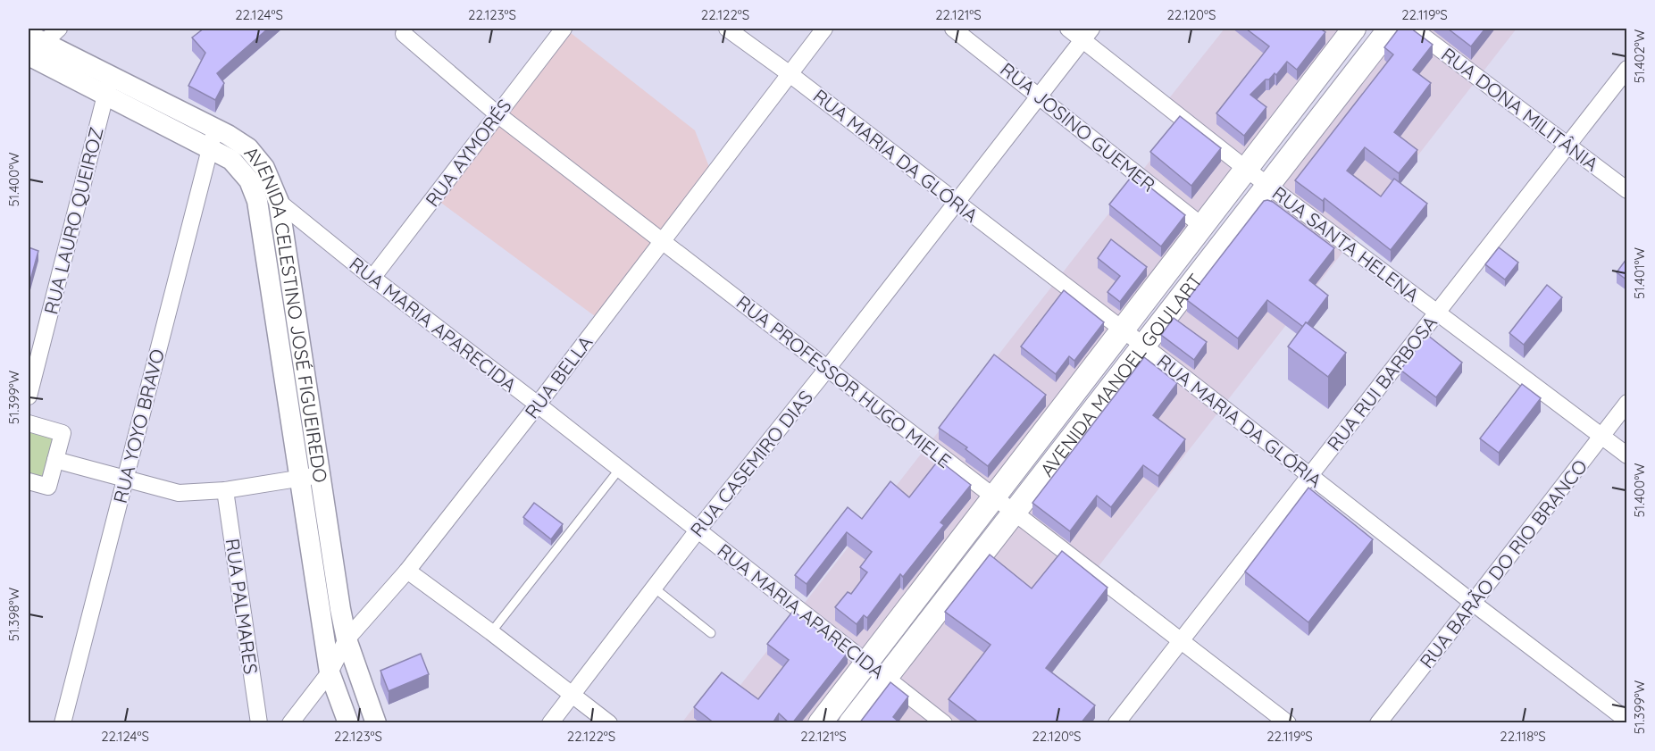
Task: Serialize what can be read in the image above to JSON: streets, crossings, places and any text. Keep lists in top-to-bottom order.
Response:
{
  "streets": {
    "main road": ["AVENIDA MANOEL GOULART"],
    "street": [
      "RUA DONA MILITÂNIA",
      "RUA JOSINO GUEMER",
      "RUA AYMORÉS",
      "RUA MARIA DA GLÓRIA",
      "RUA LAURO QUEIROZ",
      "RUA SANTA HELENA",
      "AVENIDA CELESTINO JOSÉ FIGUEIREDO",
      "RUA MARIA APARECIDA",
      "RUA BELLA",
      "RUA PROFESSOR HUGO MIELE",
      "RUA RUI BARBOSA",
      "RUA YOYO BRAVO",
      "RUA CASEMIRO DIAS",
      "RUA BARÃO DO RIO BRANCO",
      "RUA PALMARES"
    ]
  },
  "crossings": [
    ["RUA DONA MILITÂNIA", "RUA RUI BARBOSA"],
    ["RUA JOSINO GUEMER", "AVENIDA MANOEL GOULART"],
    ["RUA JOSINO GUEMER", "RUA CASEMIRO DIAS"],
    ["RUA AYMORÉS", "RUA MARIA APARECIDA"],
    ["RUA AYMORÉS", "RUA PROFESSOR HUGO MIELE"],
    ["RUA MARIA DA GLÓRIA", "AVENIDA MANOEL GOULART"],
    ["RUA MARIA DA GLÓRIA", "RUA BELLA"],
    ["RUA MARIA DA GLÓRIA", "RUA RUI BARBOSA"],
    ["RUA MARIA DA GLÓRIA", "RUA CASEMIRO DIAS"],
    ["RUA MARIA DA GLÓRIA", "RUA BARÃO DO RIO BRANCO"],
    ["RUA LAURO QUEIROZ", "AVENIDA CELESTINO JOSÉ FIGUEIREDO"],
    ["RUA SANTA HELENA", "AVENIDA MANOEL GOULART"],
    ["RUA SANTA HELENA", "RUA RUI BARBOSA"],
    ["RUA SANTA HELENA", "RUA CASEMIRO DIAS"],
    ["RUA SANTA HELENA", "RUA BARÃO DO RIO BRANCO"],
    ["AVENIDA CELESTINO JOSÉ FIGUEIREDO", "RUA MARIA APARECIDA"],
    ["AVENIDA CELESTINO JOSÉ FIGUEIREDO", "RUA BELLA"],
    ["AVENIDA CELESTINO JOSÉ FIGUEIREDO", "RUA YOYO BRAVO"],
    ["RUA MARIA APARECIDA", "AVENIDA MANOEL GOULART"],
    ["RUA MARIA APARECIDA", "RUA BELLA"],
    ["RUA MARIA APARECIDA", "RUA CASEMIRO DIAS"],
    ["AVENIDA MANOEL GOULART", "RUA PROFESSOR HUGO MIELE"],
    ["RUA BELLA", "RUA PROFESSOR HUGO MIELE"],
    ["RUA PROFESSOR HUGO MIELE", "RUA RUI BARBOSA"],
    ["RUA PROFESSOR HUGO MIELE", "RUA CASEMIRO DIAS"]
  ],
  "coordinates": [
    "22.124°S",
    "22.123°S",
    "22.122°S",
    "22.121°S",
    "22.120°S",
    "22.119°S",
    "51.402°W",
    "51.400°W",
    "51.401°W",
    "51.399°W",
    "51.398°W",
    "22.118°S"
  ]
}
